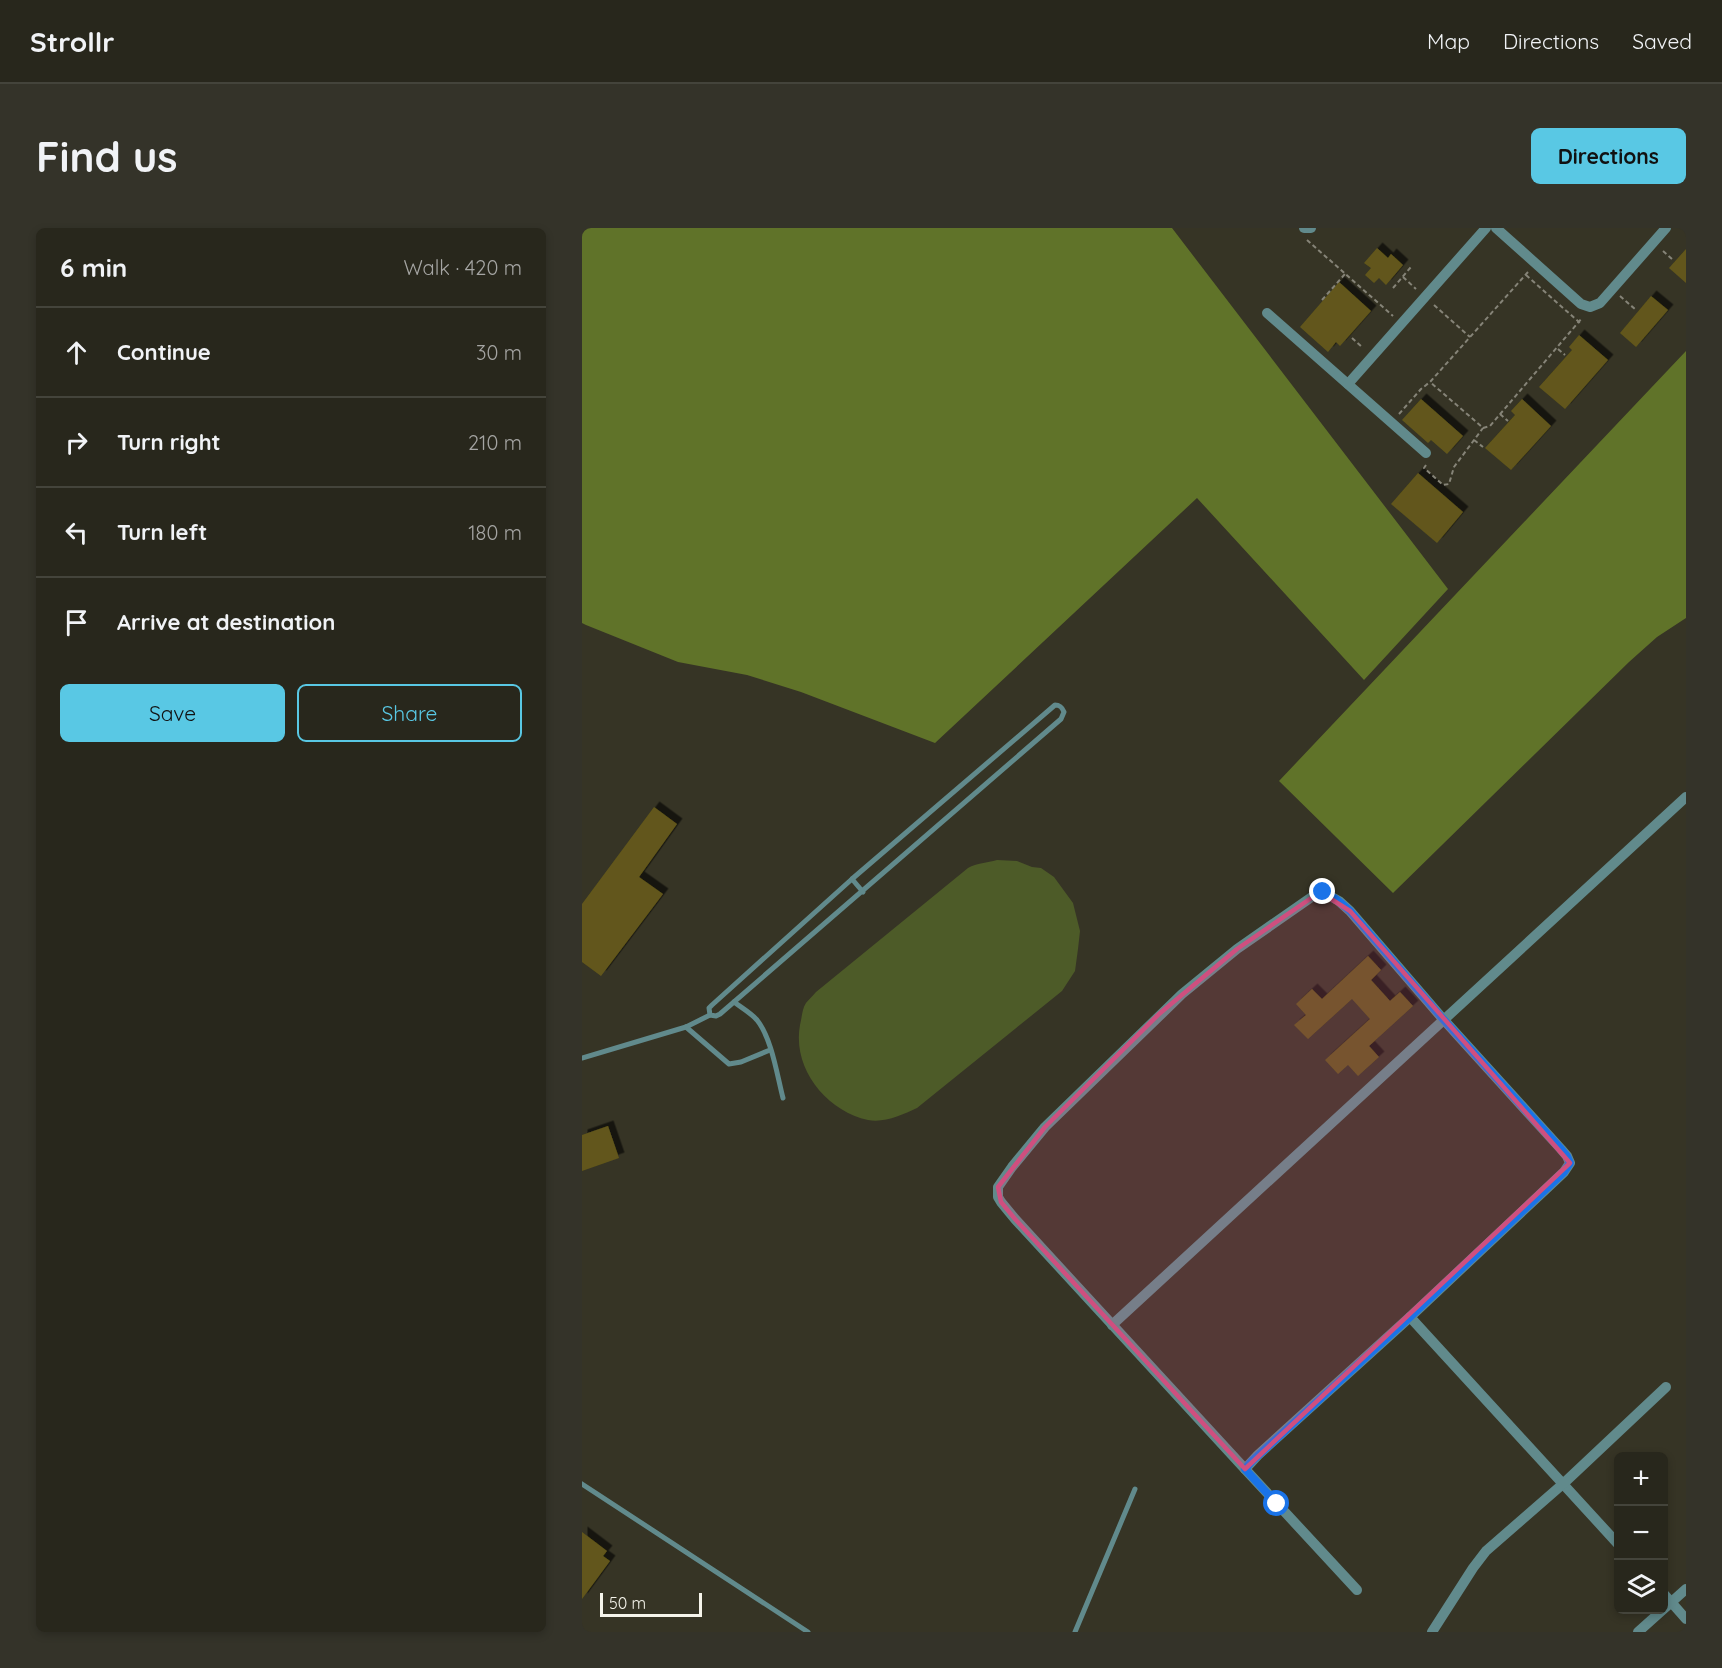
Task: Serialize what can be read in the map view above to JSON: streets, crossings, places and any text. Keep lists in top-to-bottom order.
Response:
{
  "scale_bar": "50 m",
  "page": {
    "header": "Strollr",
    "nav": ["Map", "Directions", "Saved"],
    "buttons": [
      "Directions",
      ["Save", "Share"]
    ],
    "title": "Find us",
    "heading": ["6 min", "Walk · 420 m"],
    "list": [
      ["Continue", "30 m"],
      ["Turn right", "210 m"],
      ["Turn left", "180 m"],
      "Arrive at destination"
    ],
    "map_buttons": ["+", "−"],
    "scale": "50 m"
  }
}
